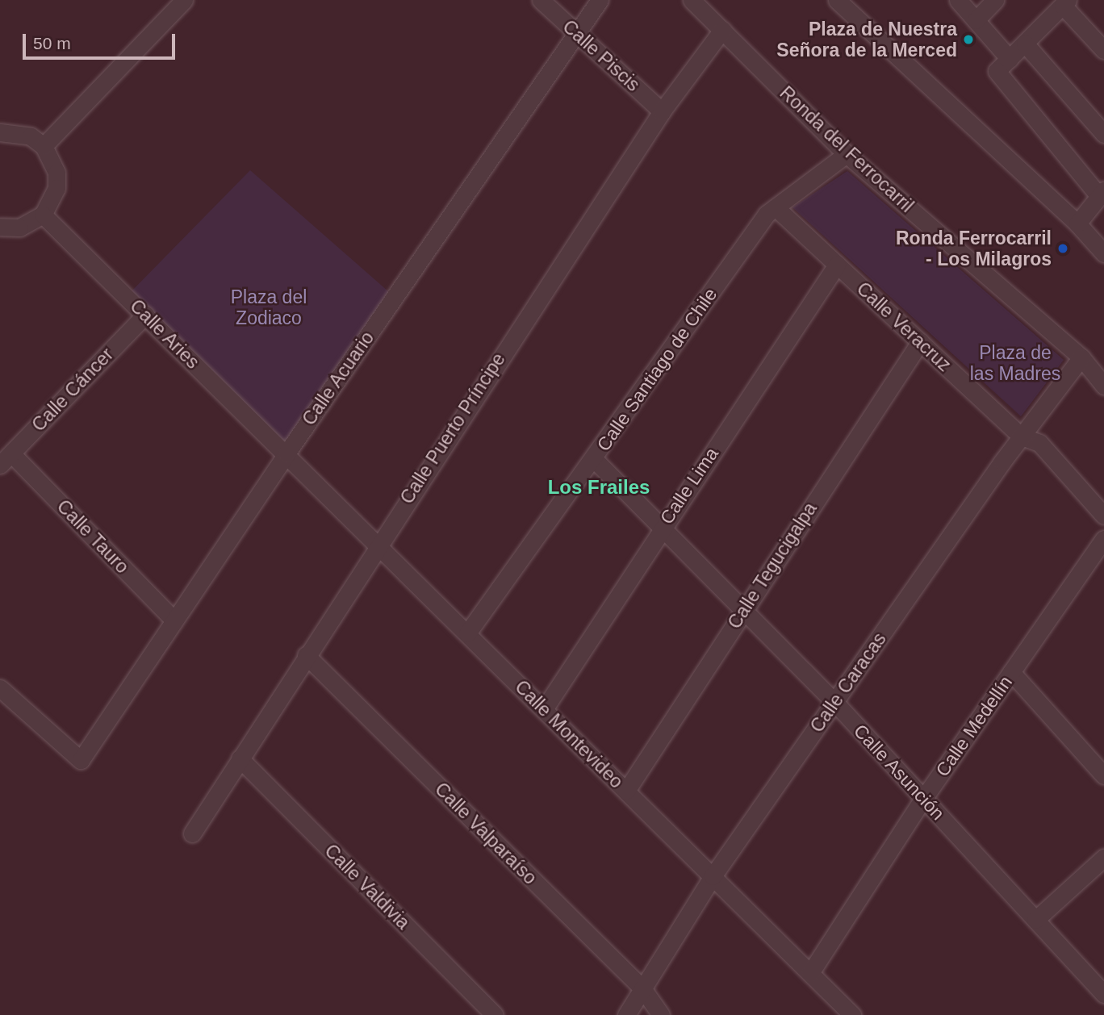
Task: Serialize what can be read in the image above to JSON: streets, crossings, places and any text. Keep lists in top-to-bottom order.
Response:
{
  "streets": {
    "street": [
      "Calle Piscis",
      "Ronda del Ferrocarril",
      "Calle Veracruz",
      "Calle Aries",
      "Calle Santiago de Chile",
      "Calle Acuario",
      "Calle Cáncer",
      "Calle Puerto Príncipe",
      "Calle Lima",
      "Calle Tauro",
      "Calle Tegucigalpa",
      "Calle Caracas",
      "Calle Medellín",
      "Calle Montevideo",
      "Calle Asunción",
      "Calle Valparaíso",
      "Calle Valdivia"
    ]
  },
  "crossings": [
    ["Calle Piscis", "Calle Acuario"],
    ["Calle Piscis", "Calle Puerto Príncipe"],
    ["Ronda del Ferrocarril", "Calle Santiago de Chile"],
    ["Ronda del Ferrocarril", "Calle Puerto Príncipe"],
    ["Ronda del Ferrocarril", "Calle Caracas"],
    ["Calle Veracruz", "Calle Santiago de Chile"],
    ["Calle Veracruz", "Calle Lima"],
    ["Calle Veracruz", "Calle Tegucigalpa"],
    ["Calle Veracruz", "Calle Caracas"],
    ["Calle Aries", "Calle Acuario"],
    ["Calle Aries", "Calle Cáncer"],
    ["Calle Aries", "Calle Montevideo"],
    ["Calle Santiago de Chile", "Calle Montevideo"],
    ["Calle Santiago de Chile", "Calle Asunción"],
    ["Calle Acuario", "Calle Tauro"],
    ["Calle Acuario", "Calle Montevideo"],
    ["Calle Cáncer", "Calle Tauro"],
    ["Calle Puerto Príncipe", "Calle Montevideo"],
    ["Calle Puerto Príncipe", "Calle Valparaíso"],
    ["Calle Puerto Príncipe", "Calle Valdivia"],
    ["Calle Lima", "Calle Montevideo"],
    ["Calle Lima", "Calle Asunción"],
    ["Calle Tegucigalpa", "Calle Montevideo"],
    ["Calle Tegucigalpa", "Calle Asunción"],
    ["Calle Caracas", "Calle Montevideo"],
    ["Calle Caracas", "Calle Asunción"],
    ["Calle Caracas", "Calle Valparaíso"],
    ["Calle Medellín", "Calle Montevideo"],
    ["Calle Medellín", "Calle Asunción"]
  ],
  "districts": ["Los Frailes"],
  "parks": ["Plaza del Zodiaco", "Plaza de las Madres"],
  "places": ["Plaza de Nuestra Señora de la Merced", "Ronda Ferrocarril - Los Milagros"],
  "scale_bar": "50 m"
}
